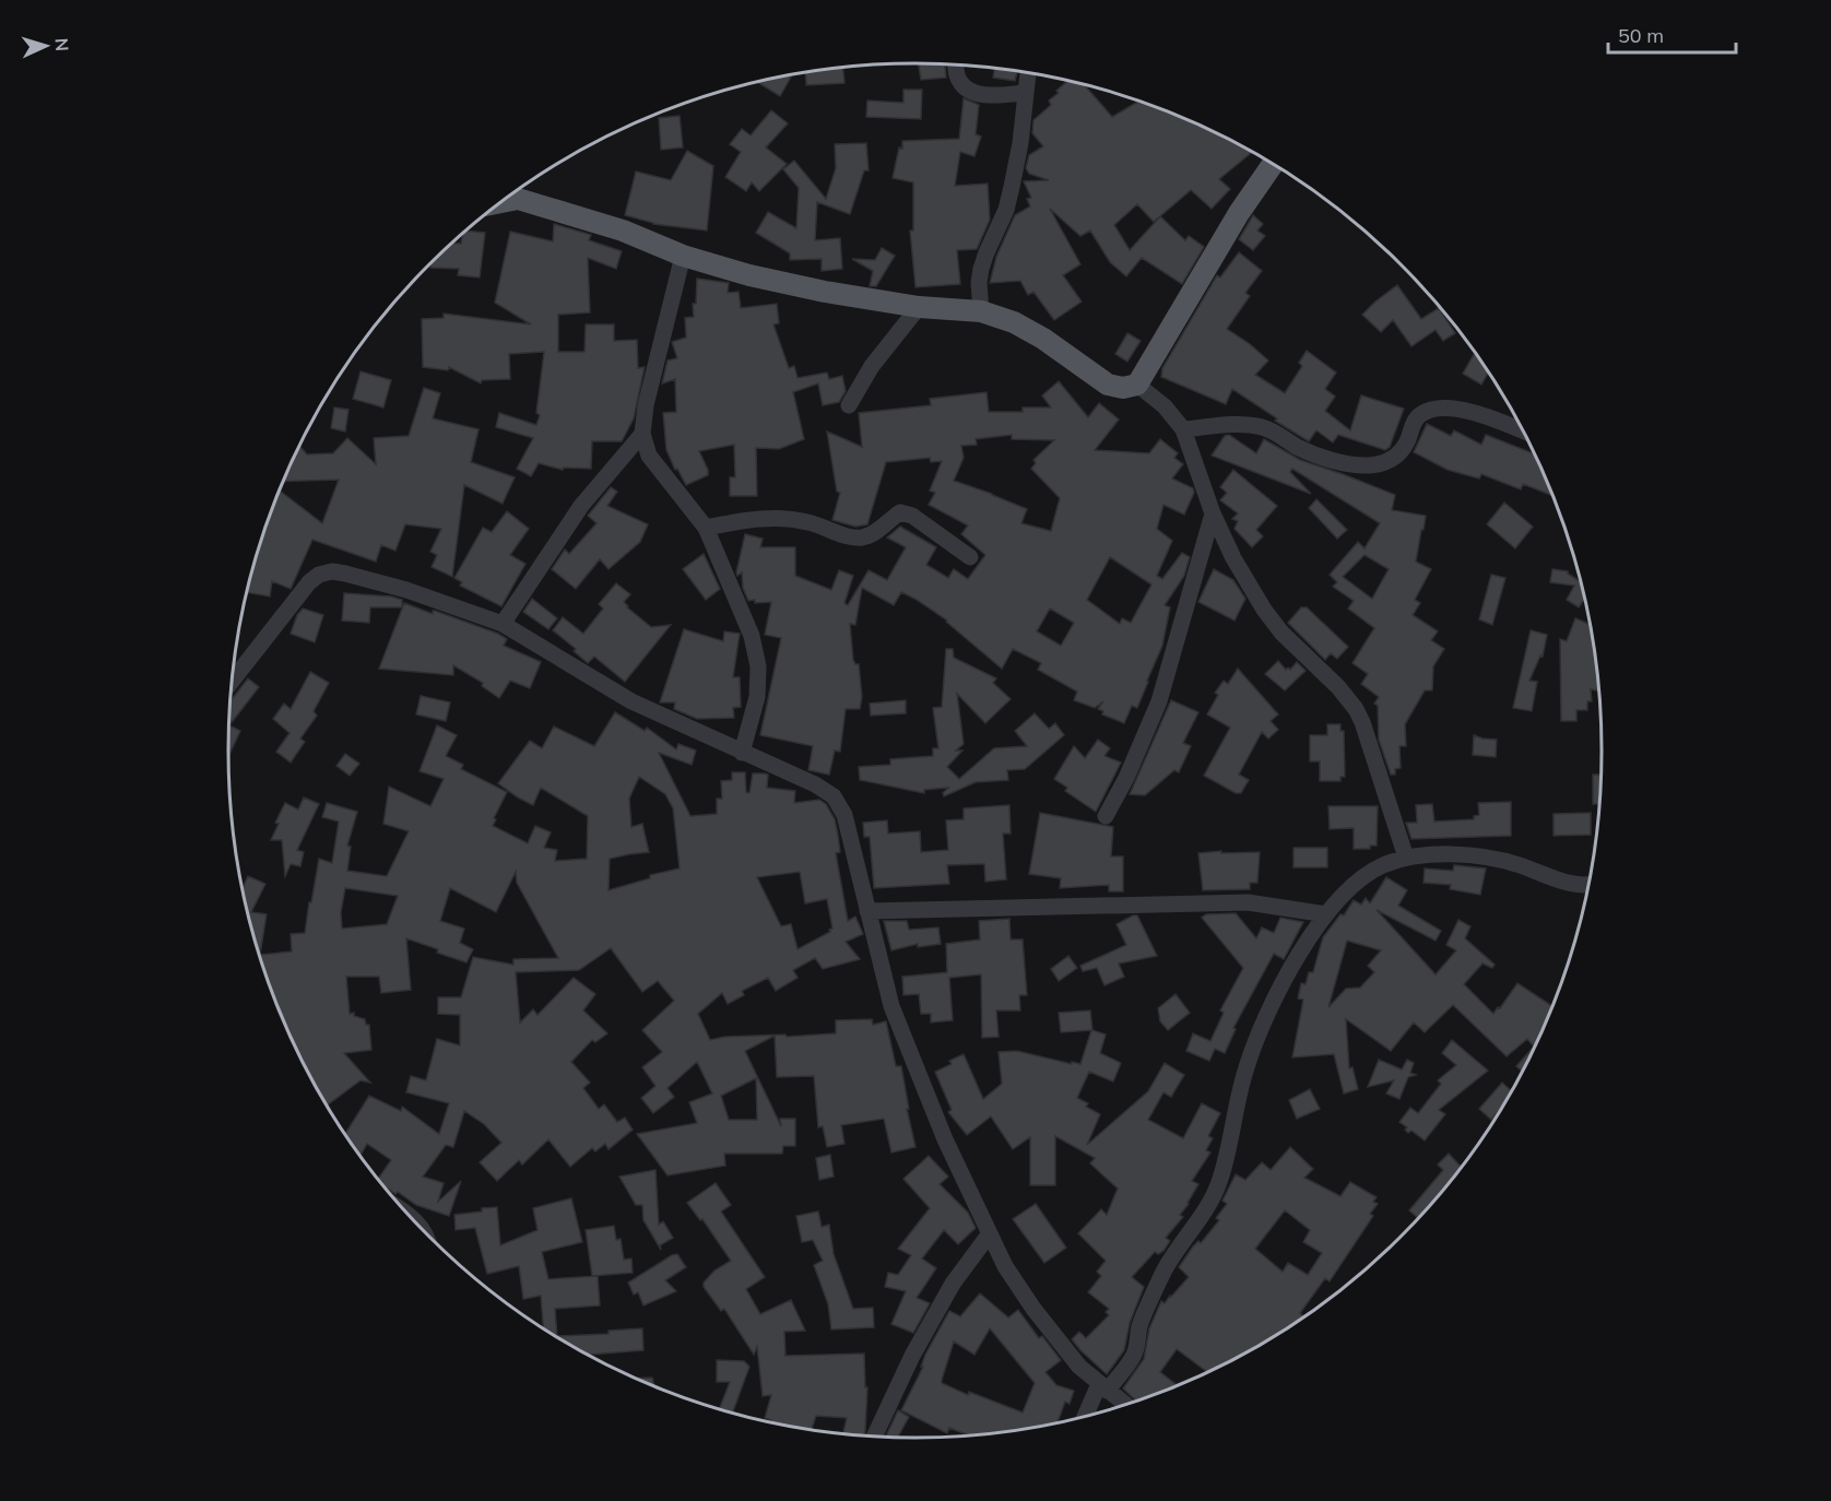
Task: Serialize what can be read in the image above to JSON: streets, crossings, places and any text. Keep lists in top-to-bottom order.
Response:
{
  "scale_bar": "50 m",
  "north": "right"
}
